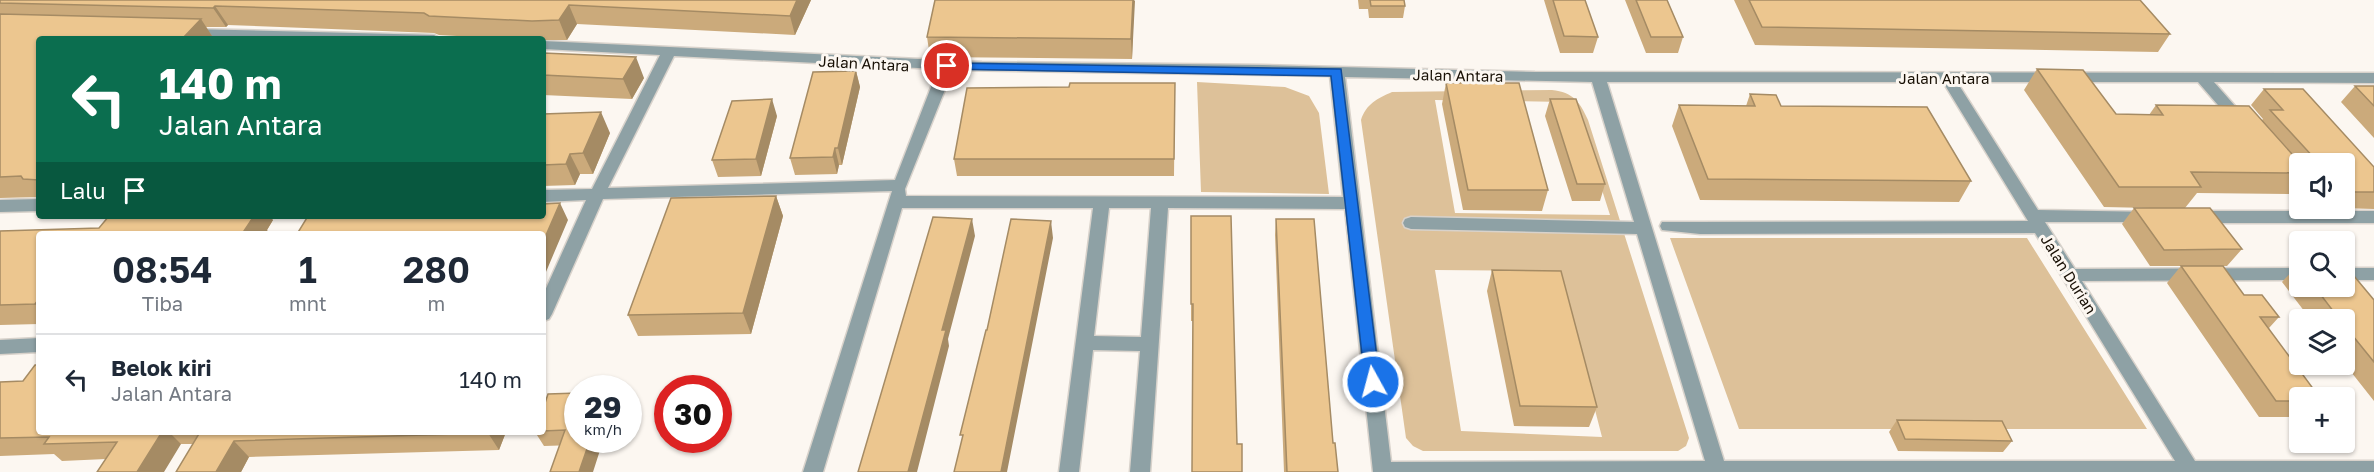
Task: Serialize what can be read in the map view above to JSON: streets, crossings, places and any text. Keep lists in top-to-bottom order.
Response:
{
  "streets": {
    "street": ["Jalan Antara", "Jalan Durian"]
  },
  "crossings": [
    ["Jalan Antara", "Jalan Durian"]
  ],
  "page": {
    "turn": ["140 m", "Jalan Antara"],
    "map_buttons": "+",
    "then": "Lalu",
    "eta": [
      "08:54",
      "Tiba",
      "1",
      "mnt",
      "280",
      "m"
    ],
    "list": [
      {
        "name": "Belok kiri",
        "note": "Jalan Antara",
        "value": "140 m"
      }
    ],
    "speed": "29 km/h",
    "limit": "30"
  }
}
